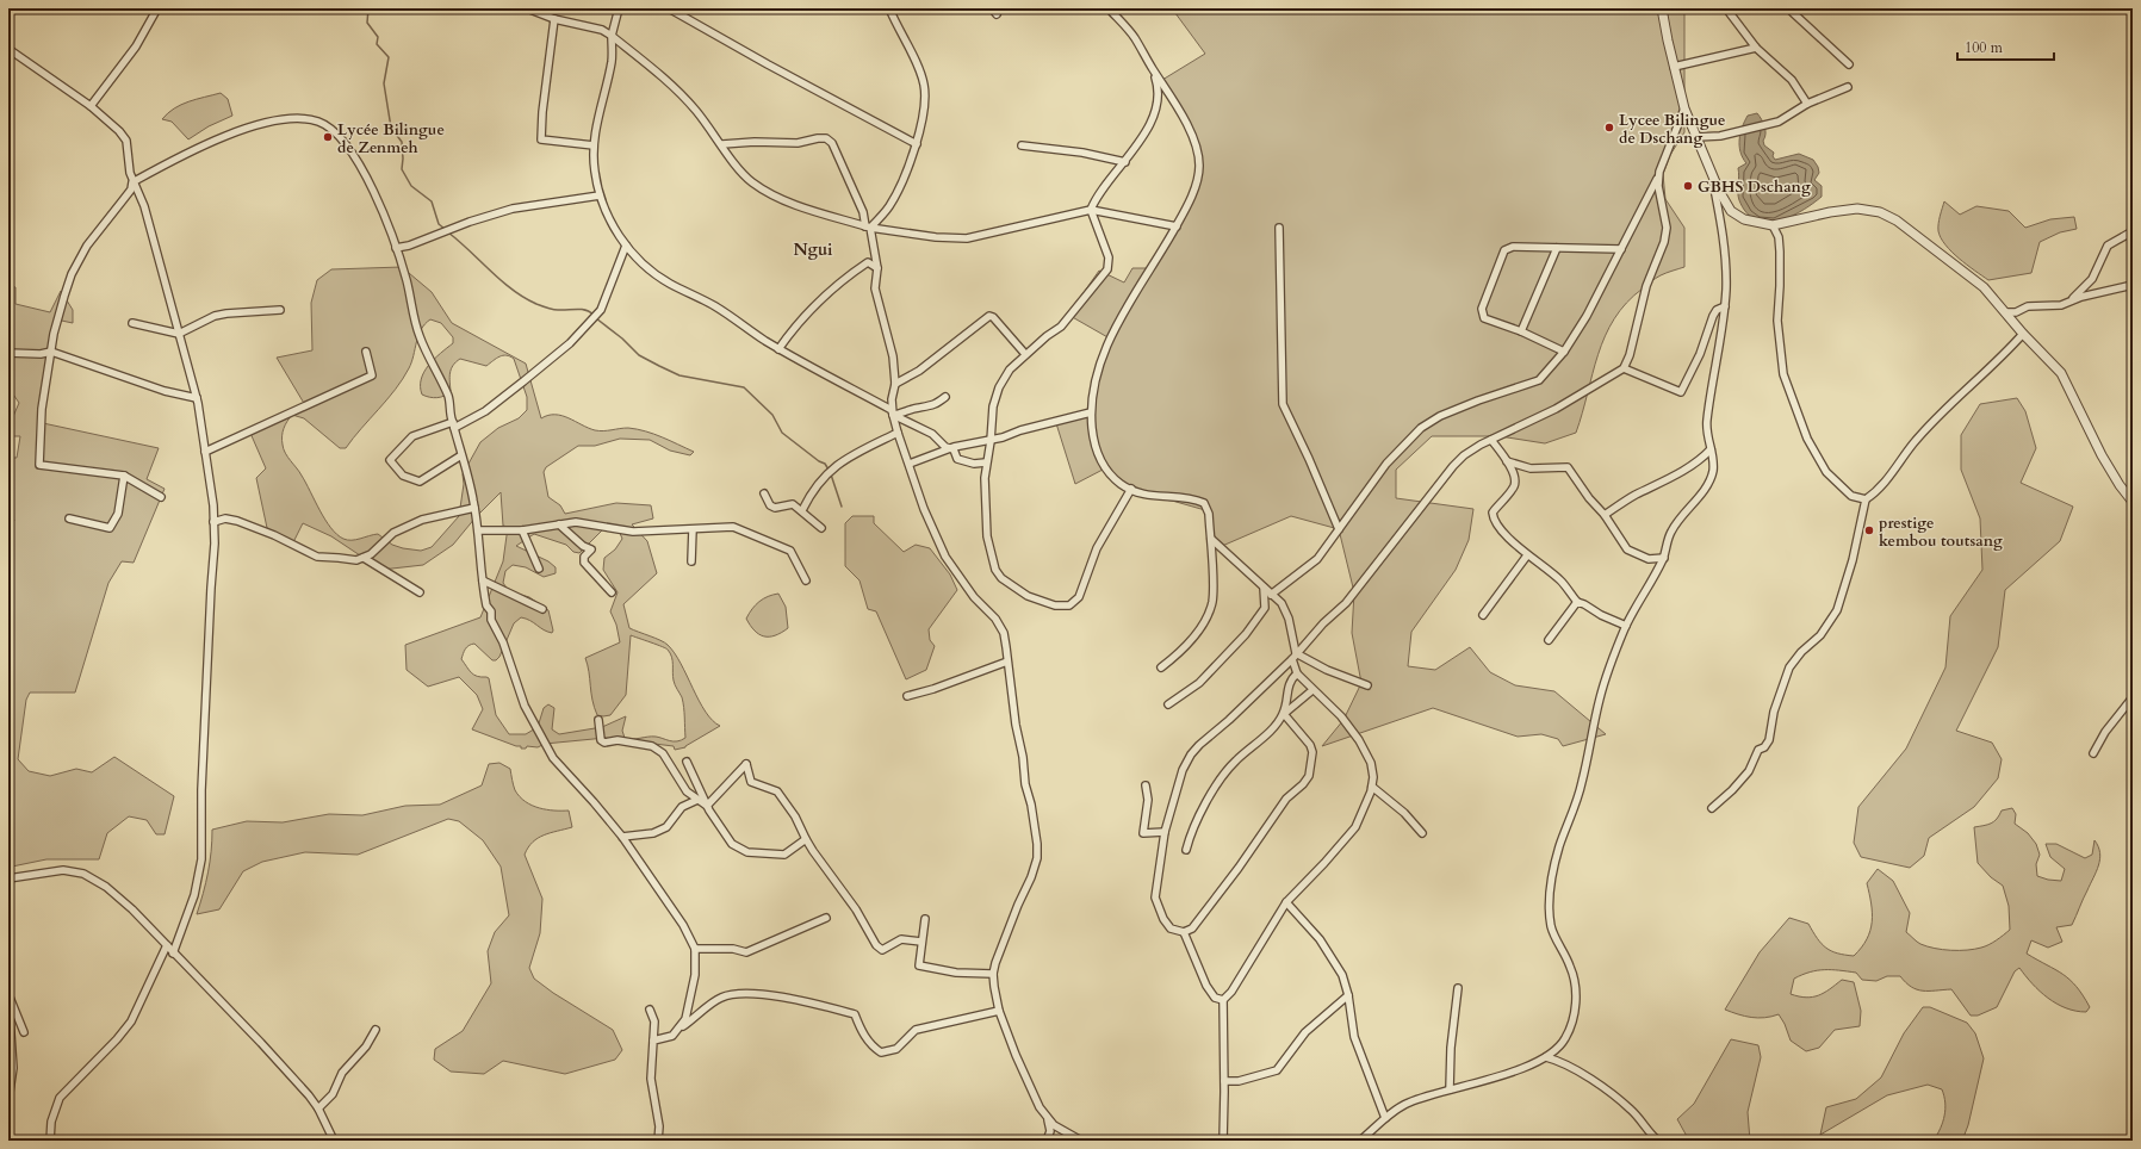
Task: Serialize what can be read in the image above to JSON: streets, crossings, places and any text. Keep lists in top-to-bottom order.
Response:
{
  "districts": ["Ngui"],
  "places": [
    "Lycee Bilingue de Dschang",
    "Lycée Bilingue de Zenmeh",
    "GBHS Dschang",
    "prestige kembou toutsang"
  ],
  "scale_bar": "100 m"
}
